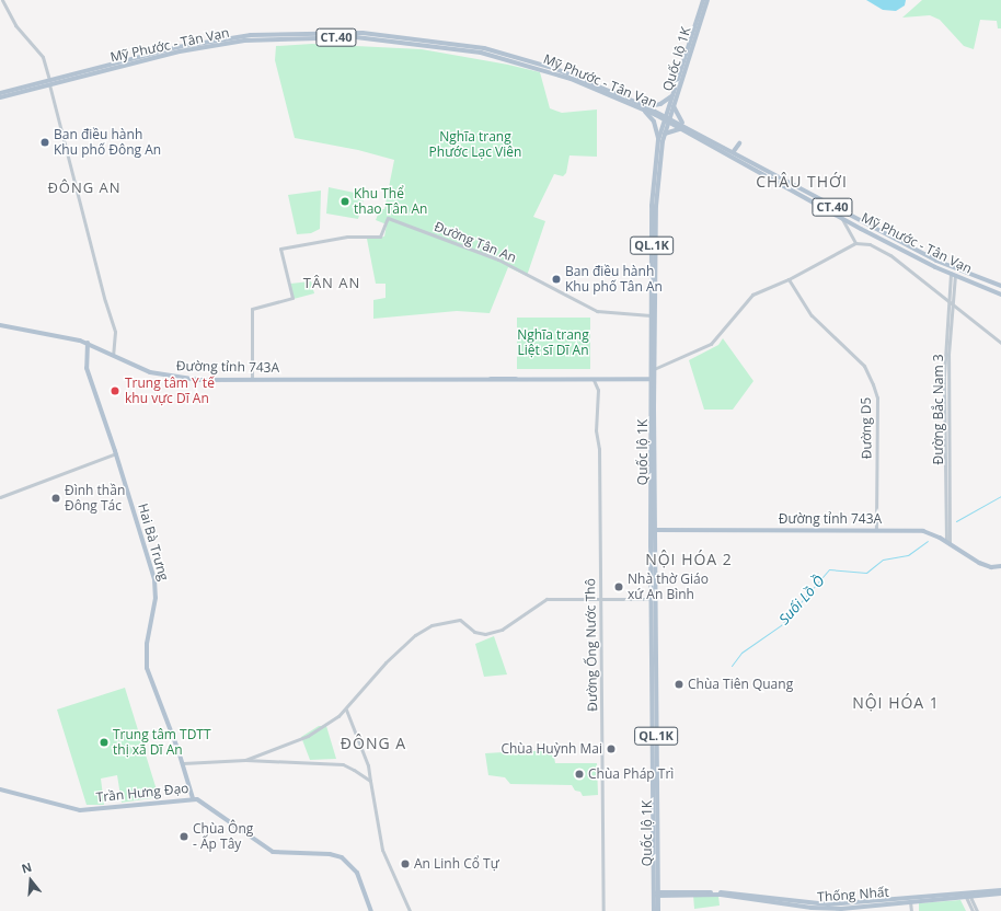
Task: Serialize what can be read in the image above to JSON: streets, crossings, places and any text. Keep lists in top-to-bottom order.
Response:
{
  "streets": {
    "main road": [
      "CT.40",
      "Mỹ Phước - Tân Vạn",
      "Quốc lộ 1K",
      "QL.1K",
      "Đường tỉnh 743A",
      "Hai Bà Trưng",
      "Trần Hưng Đạo",
      "Thống Nhất"
    ],
    "street": [
      "Đường Tân An",
      "Đường Bắc Nam 3",
      "Đường D5",
      "Đường Ống Nước Thô"
    ]
  },
  "crossings": [
    ["Mỹ Phước - Tân Vạn", "Quốc lộ 1K"],
    ["Mỹ Phước - Tân Vạn", "Đường Bắc Nam 3"],
    ["Quốc lộ 1K", "Đường Tân An"],
    ["Quốc lộ 1K", "Đường tỉnh 743A"],
    ["Quốc lộ 1K", "Thống Nhất"],
    ["Đường Tân An", "Đường tỉnh 743A"],
    ["Đường tỉnh 743A", "Đường Bắc Nam 3"],
    ["Đường tỉnh 743A", "Đường D5"],
    ["Đường tỉnh 743A", "Hai Bà Trưng"],
    ["Đường tỉnh 743A", "Đường Ống Nước Thô"],
    ["Hai Bà Trưng", "Trần Hưng Đạo"]
  ],
  "districts": [
    "CHÂU THỚI",
    "ĐÔNG AN",
    "TÂN AN",
    "NỘI HÓA 2",
    "NỘI HÓA 1",
    "ĐÔNG A"
  ],
  "water": ["Suối Lồ Ồ"],
  "parks": ["Nghĩa trang Phước Lạc Viên", "Nghĩa trang Liệt sĩ Dĩ An"],
  "places": [
    "Ban điều hành Khu phố Đông An",
    "Khu Thể thao Tân An",
    "Ban điều hành Khu phố Tân An",
    "Trung tâm Y tế khu vực Dĩ An",
    "Đình thần Đông Tác",
    "Nhà thờ Giáo xứ An Bình",
    "Chùa Tiên Quang",
    "Trung tâm TDTT thị xã Dĩ An",
    "Chùa Huỳnh Mai",
    "Chùa Pháp Trì",
    "Chùa Ông - Ấp Tây",
    "An Linh Cổ Tự"
  ],
  "north": "top"
}
